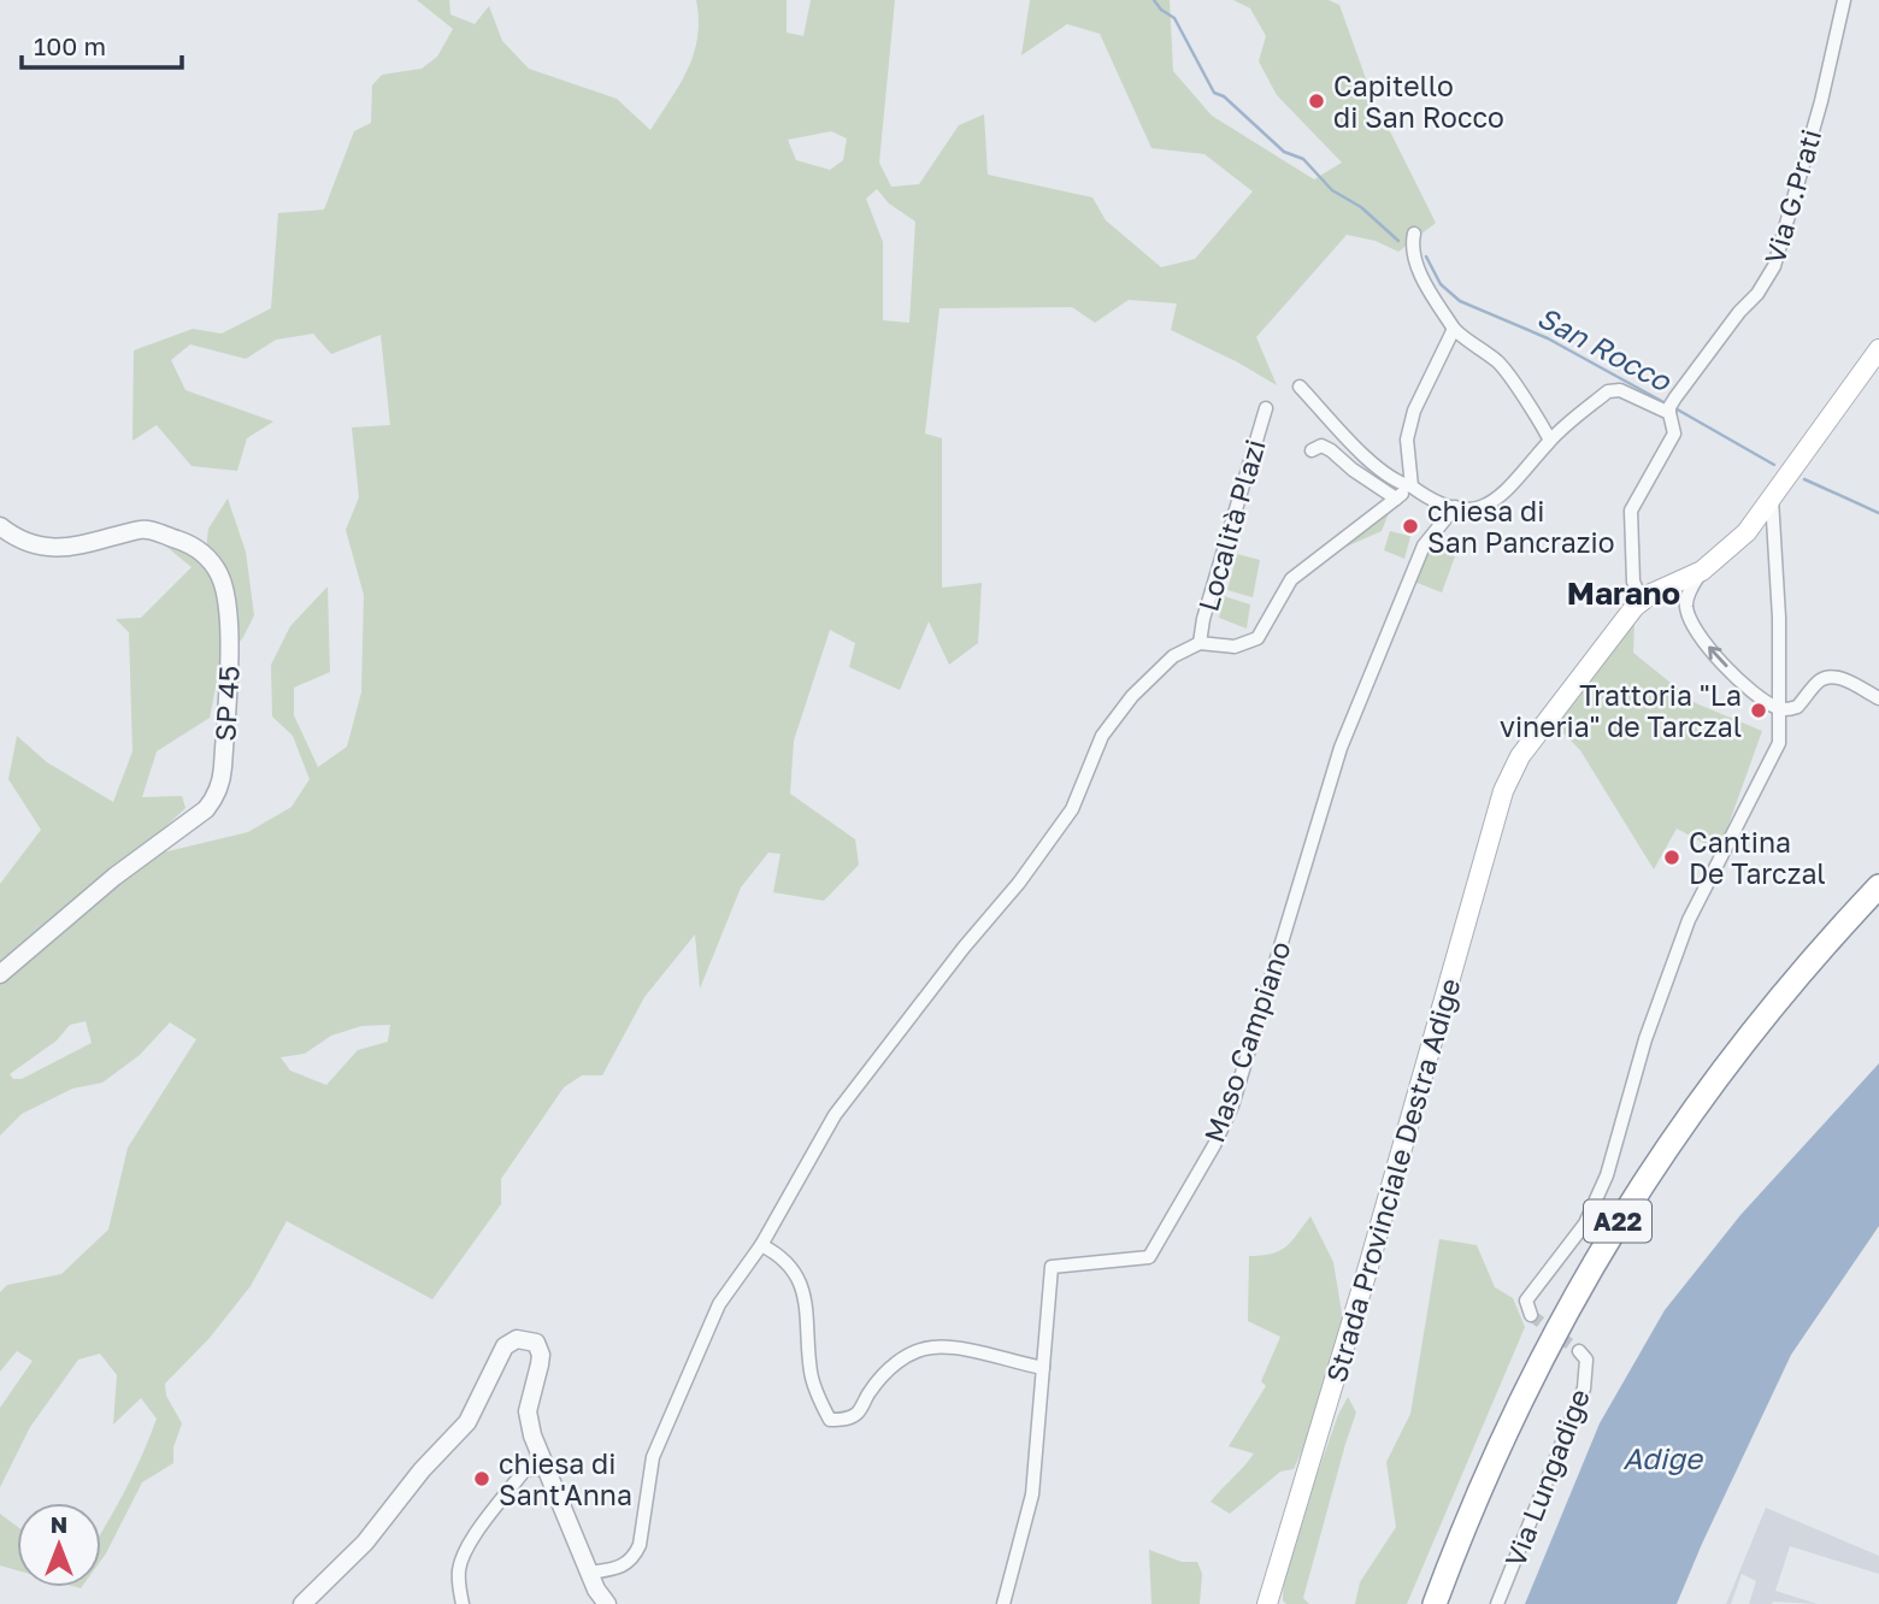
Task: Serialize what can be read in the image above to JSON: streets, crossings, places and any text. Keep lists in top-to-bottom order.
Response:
{
  "streets": {
    "highway": ["A22"],
    "main road": ["Strada Provinciale Destra Adige"],
    "street": [
      "Via G.Prati",
      "Località Plazi",
      "SP 45",
      "Maso Campiano",
      "Via Lungadige"
    ]
  },
  "districts": ["Marano"],
  "water": ["San Rocco", "Adige"],
  "places": [
    "Capitello di San Rocco",
    "chiesa di San Pancrazio",
    "Trattoria \"La vineria\" de Tarczal",
    "Cantina De Tarczal",
    "chiesa di Sant'Anna"
  ],
  "scale_bar": "100 m",
  "north": "top"
}
